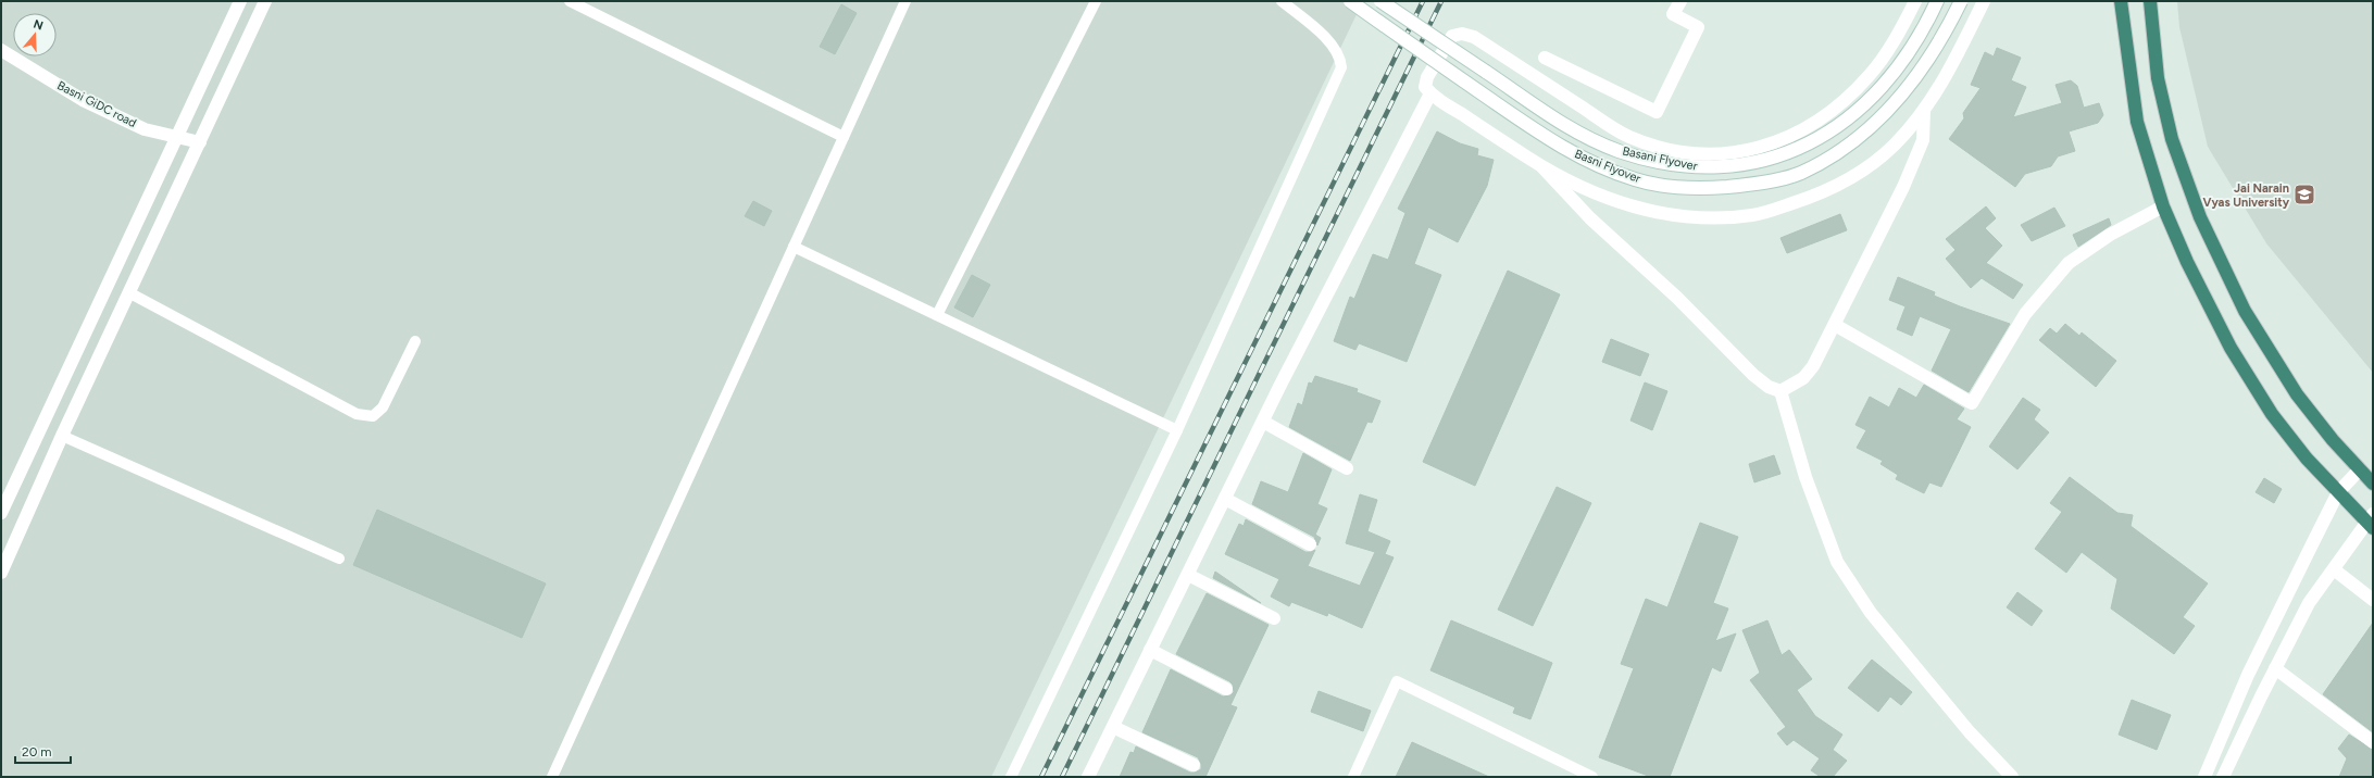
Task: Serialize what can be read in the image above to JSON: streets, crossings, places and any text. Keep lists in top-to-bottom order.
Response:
{
  "streets": {
    "street": ["Basni GiDC road", "Basani Flyover", "Basni Flyover"]
  },
  "places": {
    "school or university": ["Jai Narain Vyas University"]
  },
  "scale_bar": "20 m",
  "north": "top"
}
